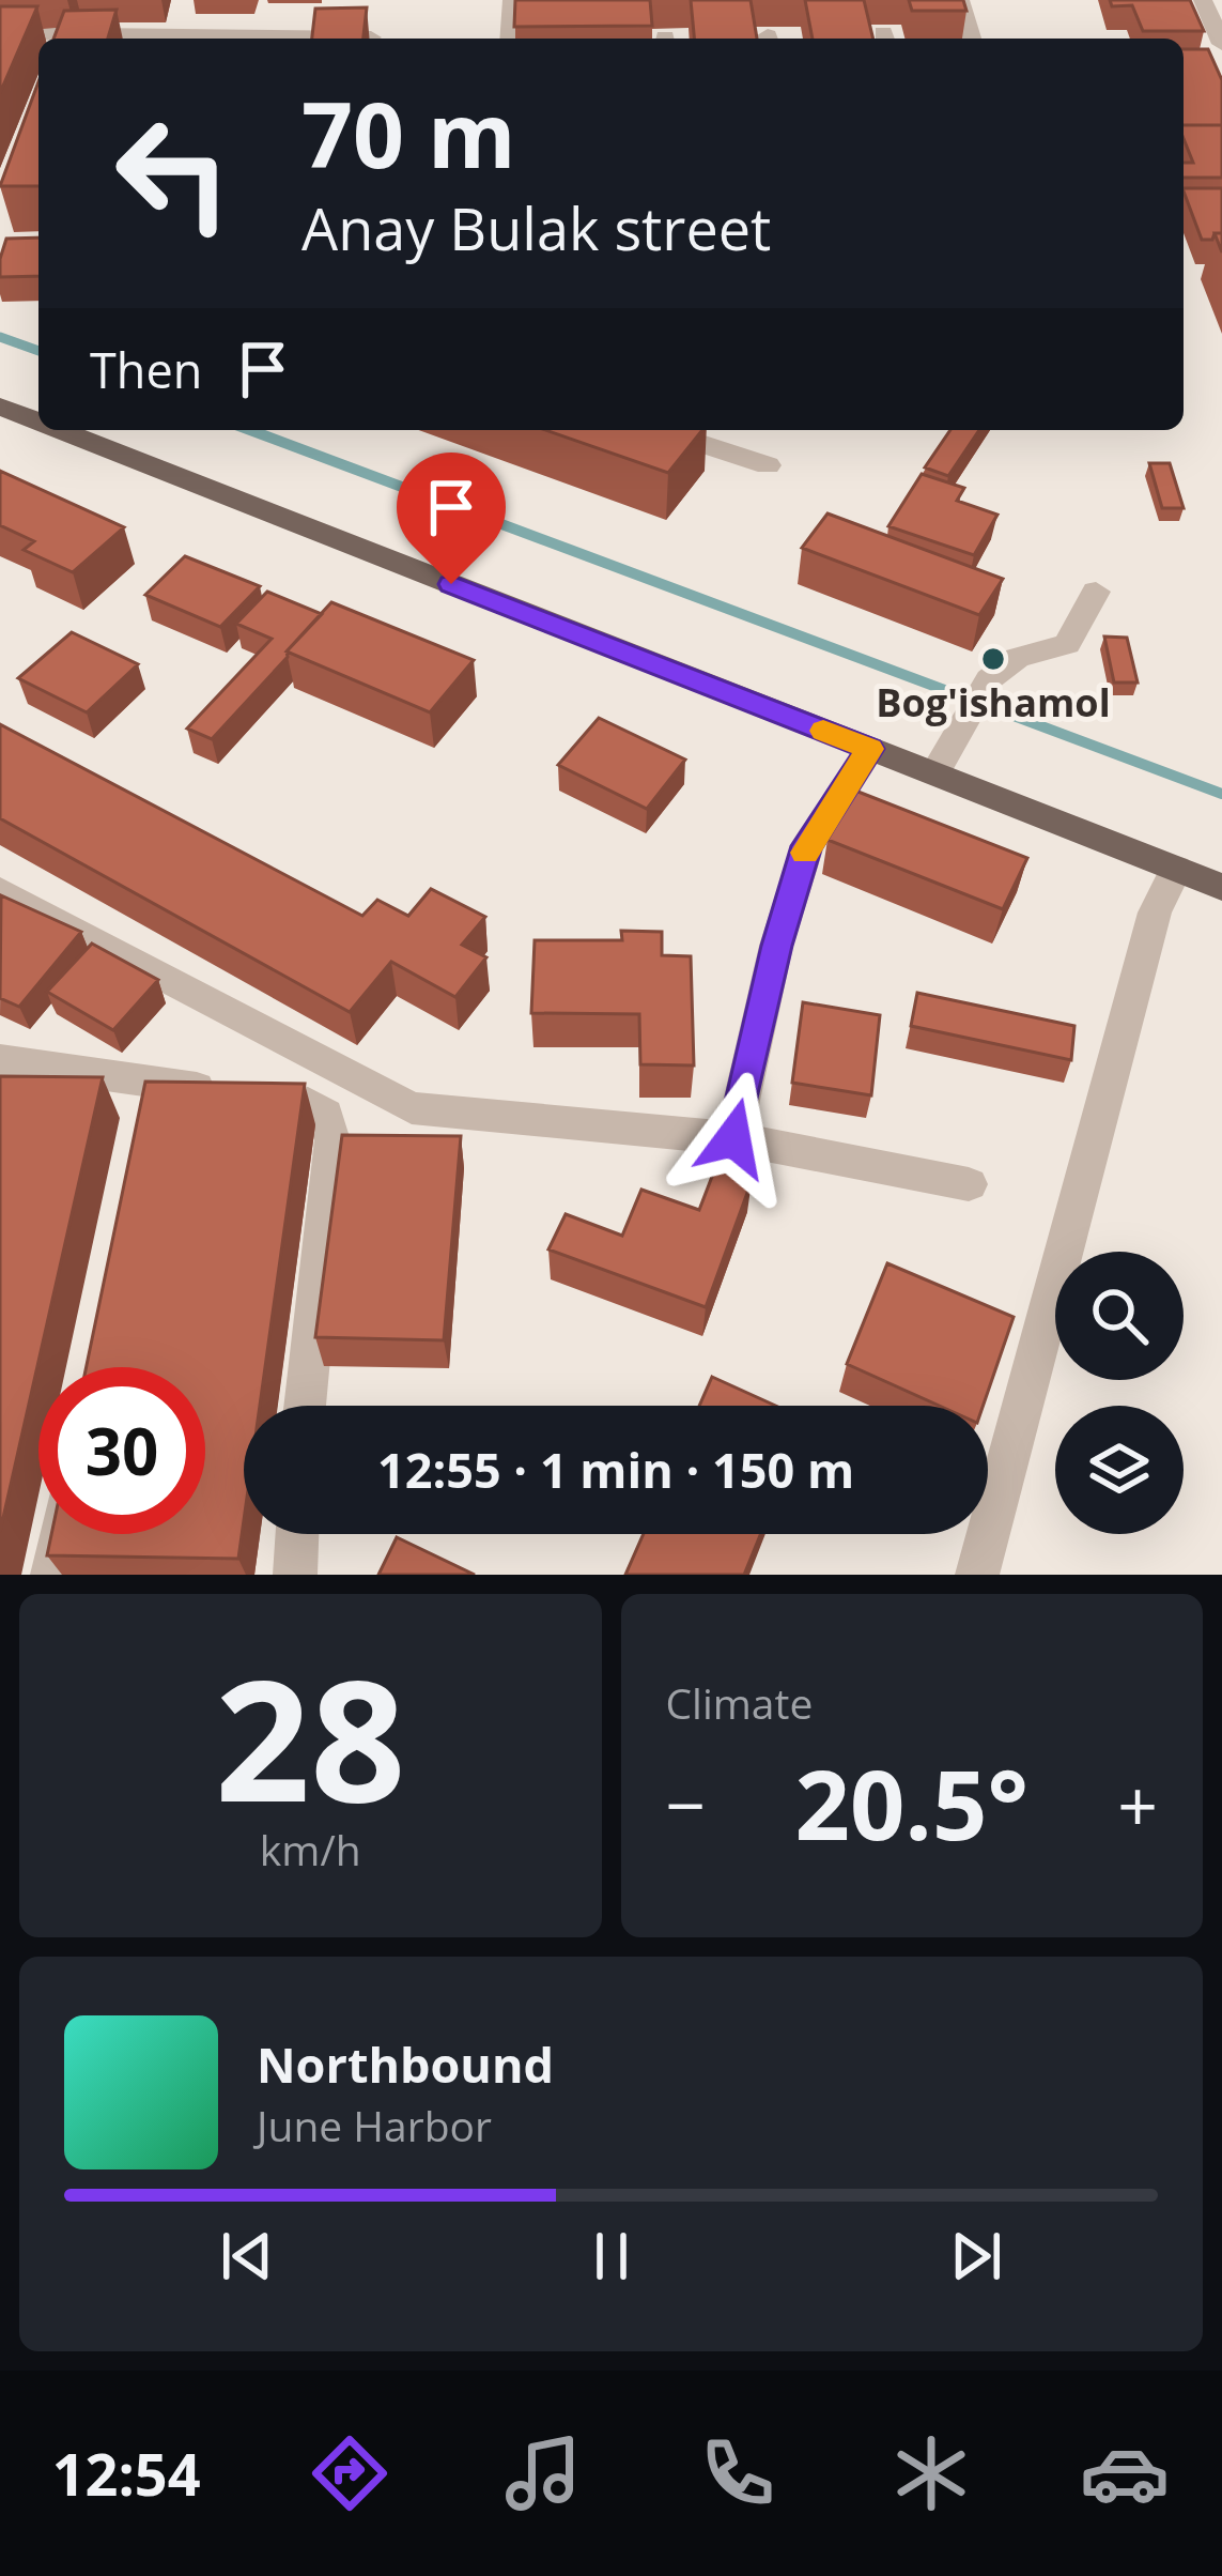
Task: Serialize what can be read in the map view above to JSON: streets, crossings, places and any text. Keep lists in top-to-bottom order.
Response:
{
  "places": ["Bog'ishamol"],
  "page": {
    "turn": ["70 m", "Anay Bulak street"],
    "then": "Then",
    "limit": "30",
    "trip": "12:55 · 1 min · 150 m",
    "tile": [
      ["28", "km/h"],
      "Climate"
    ],
    "heat": ["−", "20.5°", "+"],
    "song": ["Northbound", "June Harbor"],
    "tabs": "12:54"
  }
}
